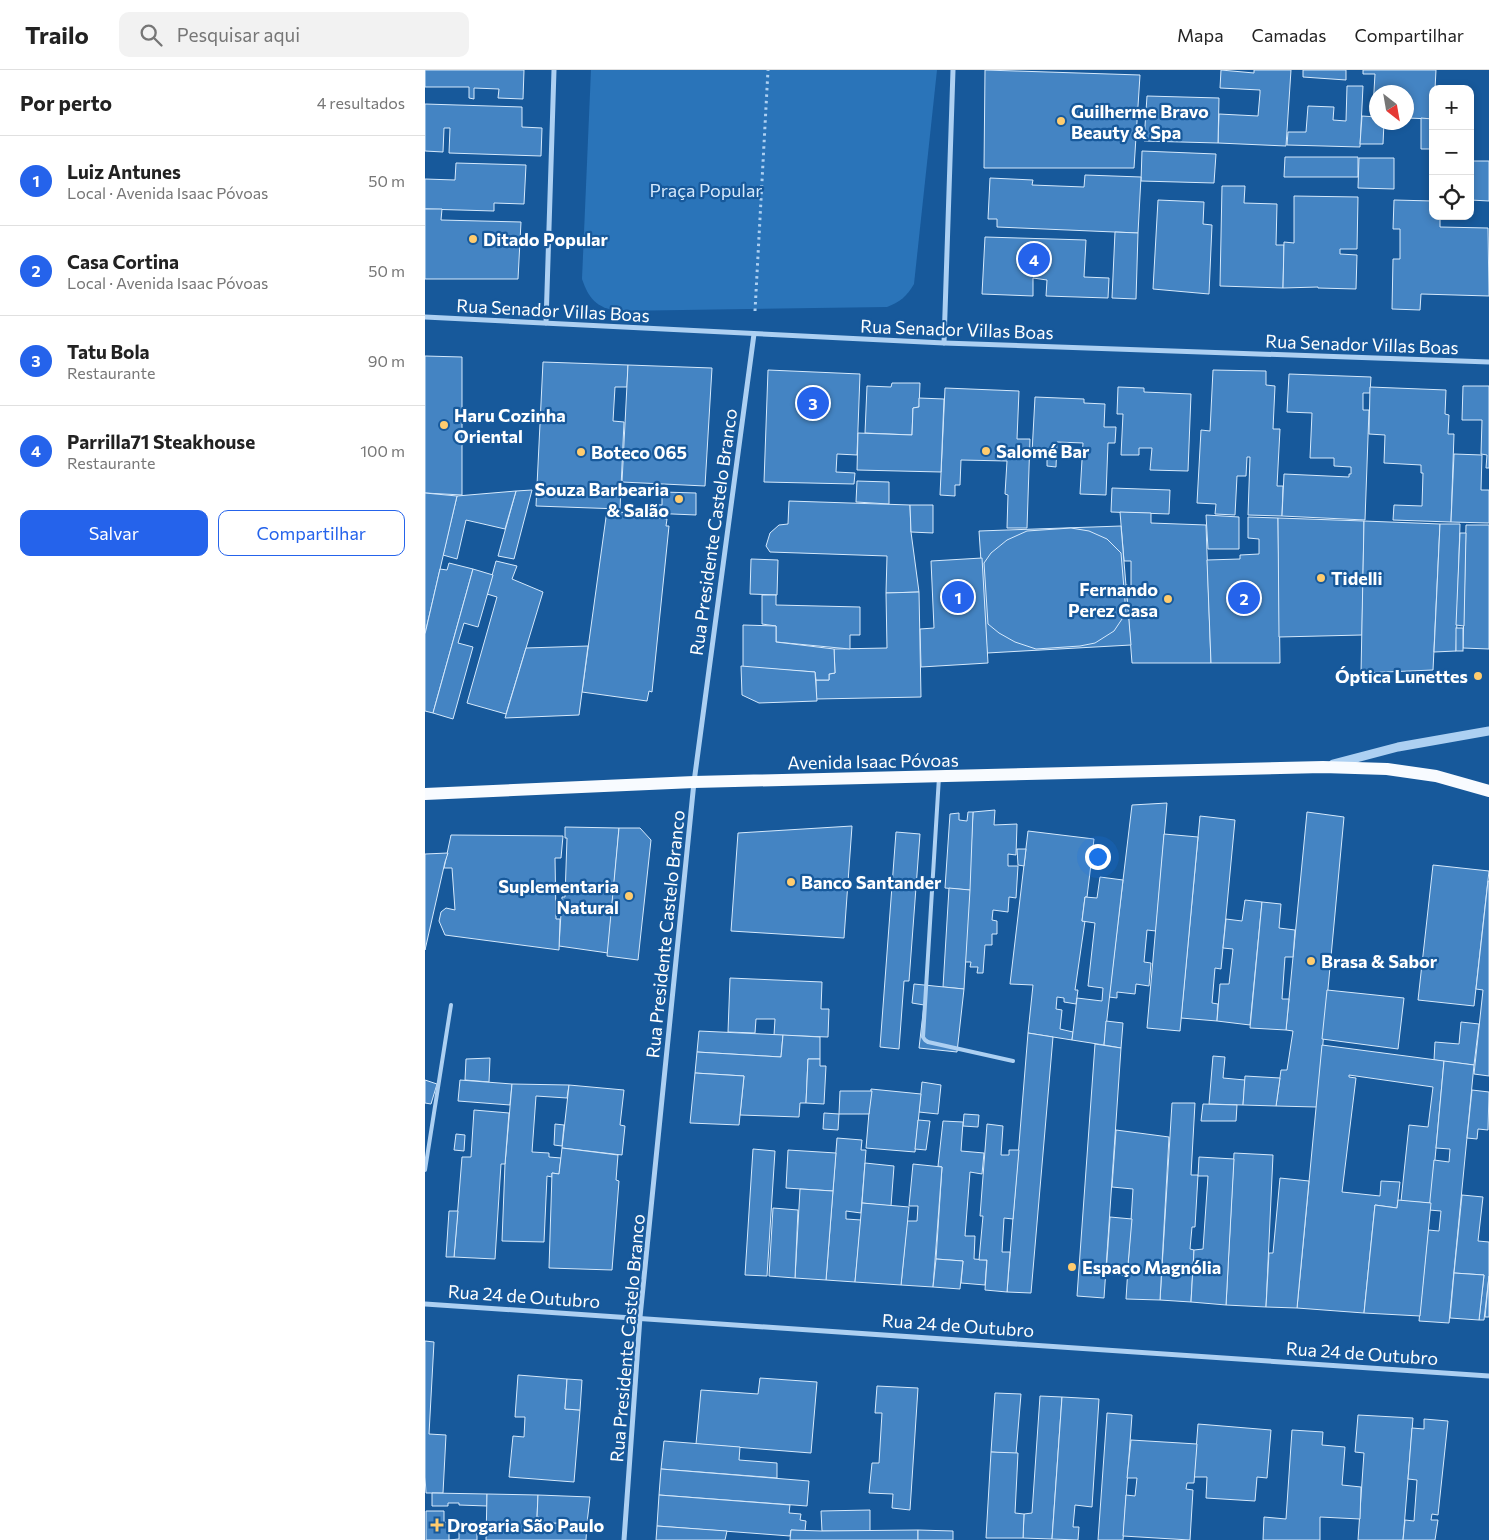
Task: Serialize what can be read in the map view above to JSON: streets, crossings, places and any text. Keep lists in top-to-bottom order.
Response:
{
  "streets": {
    "main road": ["Avenida Isaac Póvoas"],
    "street": ["Rua Senador Villas Boas", "Rua Presidente Castelo Branco", "Rua 24 de Outubro"]
  },
  "crossings": [
    ["Rua Senador Villas Boas", "Rua Presidente Castelo Branco"],
    ["Rua Presidente Castelo Branco", "Avenida Isaac Póvoas"],
    ["Rua Presidente Castelo Branco", "Rua 24 de Outubro"]
  ],
  "parks": ["Praça Popular"],
  "places": {
    "other": [
      "Guilherme Bravo Beauty & Spa",
      "Ditado Popular",
      "Haru Cozinha Oriental",
      "Salomé Bar",
      "Boteco 065",
      "Souza Barbearia & Salão",
      "Tidelli",
      "Fernando Perez Casa",
      "Óptica Lunettes",
      "Banco Santander",
      "Suplementaria Natural",
      "Brasa & Sabor",
      "Espaço Magnólia"
    ],
    "health": ["Drogaria São Paulo"]
  },
  "north": "bottom right",
  "page": {
    "header": "Trailo",
    "search": "Pesquisar aqui",
    "nav": ["Mapa", "Camadas", "Compartilhar"],
    "heading": ["Por perto", "4 resultados"],
    "map_buttons": ["+", "−"],
    "list": [
      {
        "mark": "1",
        "name": "Luiz Antunes",
        "note": "Local · Avenida Isaac Póvoas",
        "value": "50 m"
      },
      {
        "mark": "2",
        "name": "Casa Cortina",
        "note": "Local · Avenida Isaac Póvoas",
        "value": "50 m"
      },
      {
        "mark": "3",
        "name": "Tatu Bola",
        "note": "Restaurante",
        "value": "90 m"
      },
      {
        "mark": "4",
        "name": "Parrilla71 Steakhouse",
        "note": "Restaurante",
        "value": "100 m"
      }
    ],
    "pins": [
      "4",
      "3",
      "1",
      "2"
    ],
    "buttons": ["Salvar", "Compartilhar"]
  }
}
